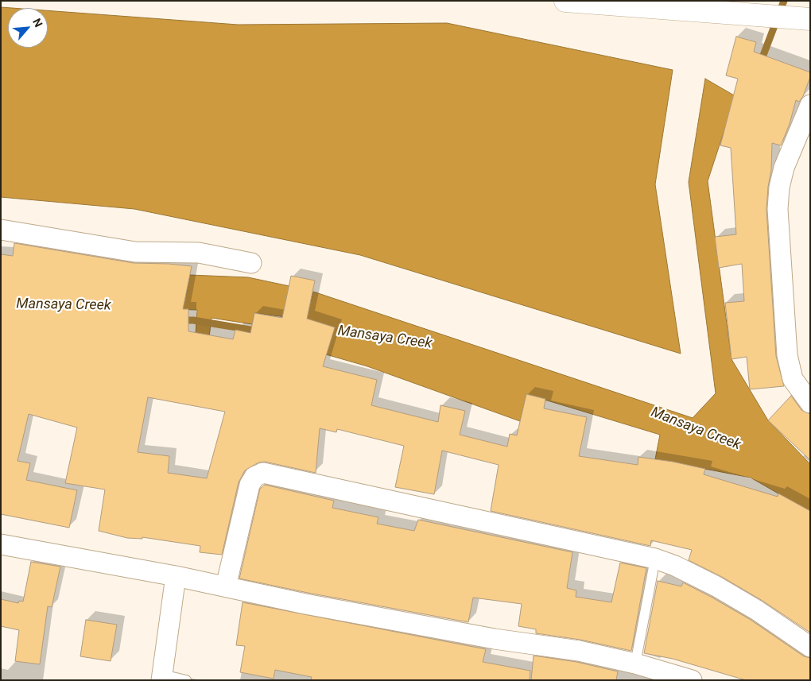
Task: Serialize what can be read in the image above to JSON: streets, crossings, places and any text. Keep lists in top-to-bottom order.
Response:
{
  "water": ["Mansaya Creek"],
  "north": "top right"
}
